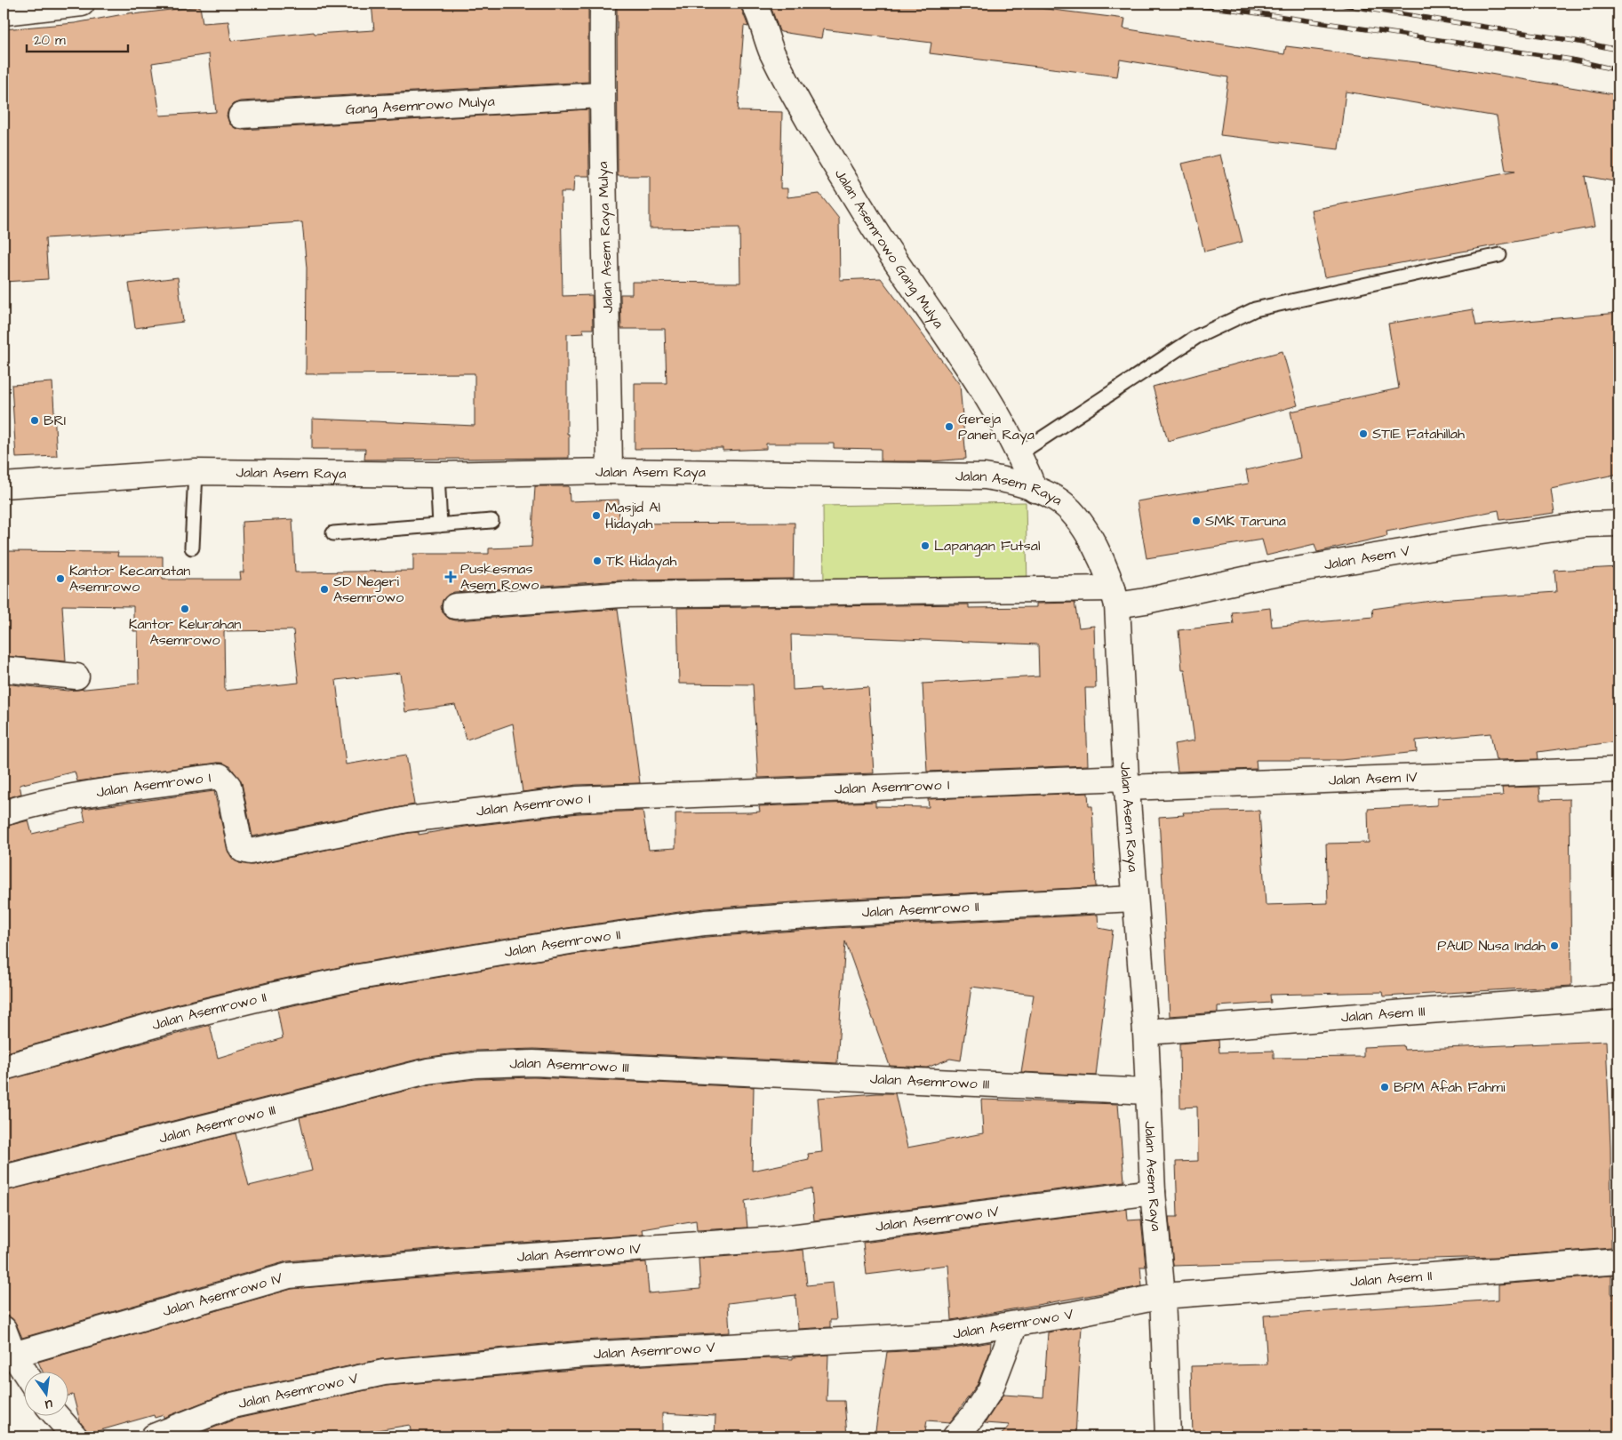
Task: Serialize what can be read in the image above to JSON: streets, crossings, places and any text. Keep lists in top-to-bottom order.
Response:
{
  "streets": {
    "street": [
      "Gang Asemrowo Mulya",
      "Jalan Asem Raya Mulya",
      "Jalan Asemrowo Gang Mulya",
      "Jalan Asem Raya",
      "Jalan Asem V",
      "Jalan Asem IV",
      "Jalan Asemrowo I",
      "Jalan Asemrowo II",
      "Jalan Asem III",
      "Jalan Asemrowo III",
      "Jalan Asemrowo IV",
      "Jalan Asem II",
      "Jalan Asemrowo V"
    ]
  },
  "crossings": [
    ["Gang Asemrowo Mulya", "Jalan Asem Raya Mulya"],
    ["Jalan Asem Raya Mulya", "Jalan Asem Raya"],
    ["Jalan Asemrowo Gang Mulya", "Jalan Asem Raya"],
    ["Jalan Asem Raya", "Jalan Asem V"],
    ["Jalan Asem Raya", "Jalan Asem IV"],
    ["Jalan Asem Raya", "Jalan Asemrowo I"],
    ["Jalan Asem Raya", "Jalan Asemrowo II"],
    ["Jalan Asem Raya", "Jalan Asem III"],
    ["Jalan Asem Raya", "Jalan Asemrowo III"],
    ["Jalan Asem Raya", "Jalan Asemrowo IV"],
    ["Jalan Asem Raya", "Jalan Asem II"],
    ["Jalan Asem Raya", "Jalan Asemrowo V"],
    ["Jalan Asem IV", "Jalan Asemrowo I"],
    ["Jalan Asem II", "Jalan Asemrowo V"]
  ],
  "places": {
    "other": [
      "BRI",
      "Gereja Panen Raya",
      "STIE Fatahillah",
      "Masjid Al Hidayah",
      "SMK Taruna",
      "Lapangan Futsal",
      "TK Hidayah",
      "Kantor Kecamatan Asemrowo",
      "SD Negeri Asemrowo",
      "Kantor Kelurahan Asemrowo",
      "PAUD Nusa Indah",
      "BPM Afah Fahmi"
    ],
    "health": ["Puskesmas Asem Rowo"]
  },
  "scale_bar": "20 m",
  "north": "bottom"
}
